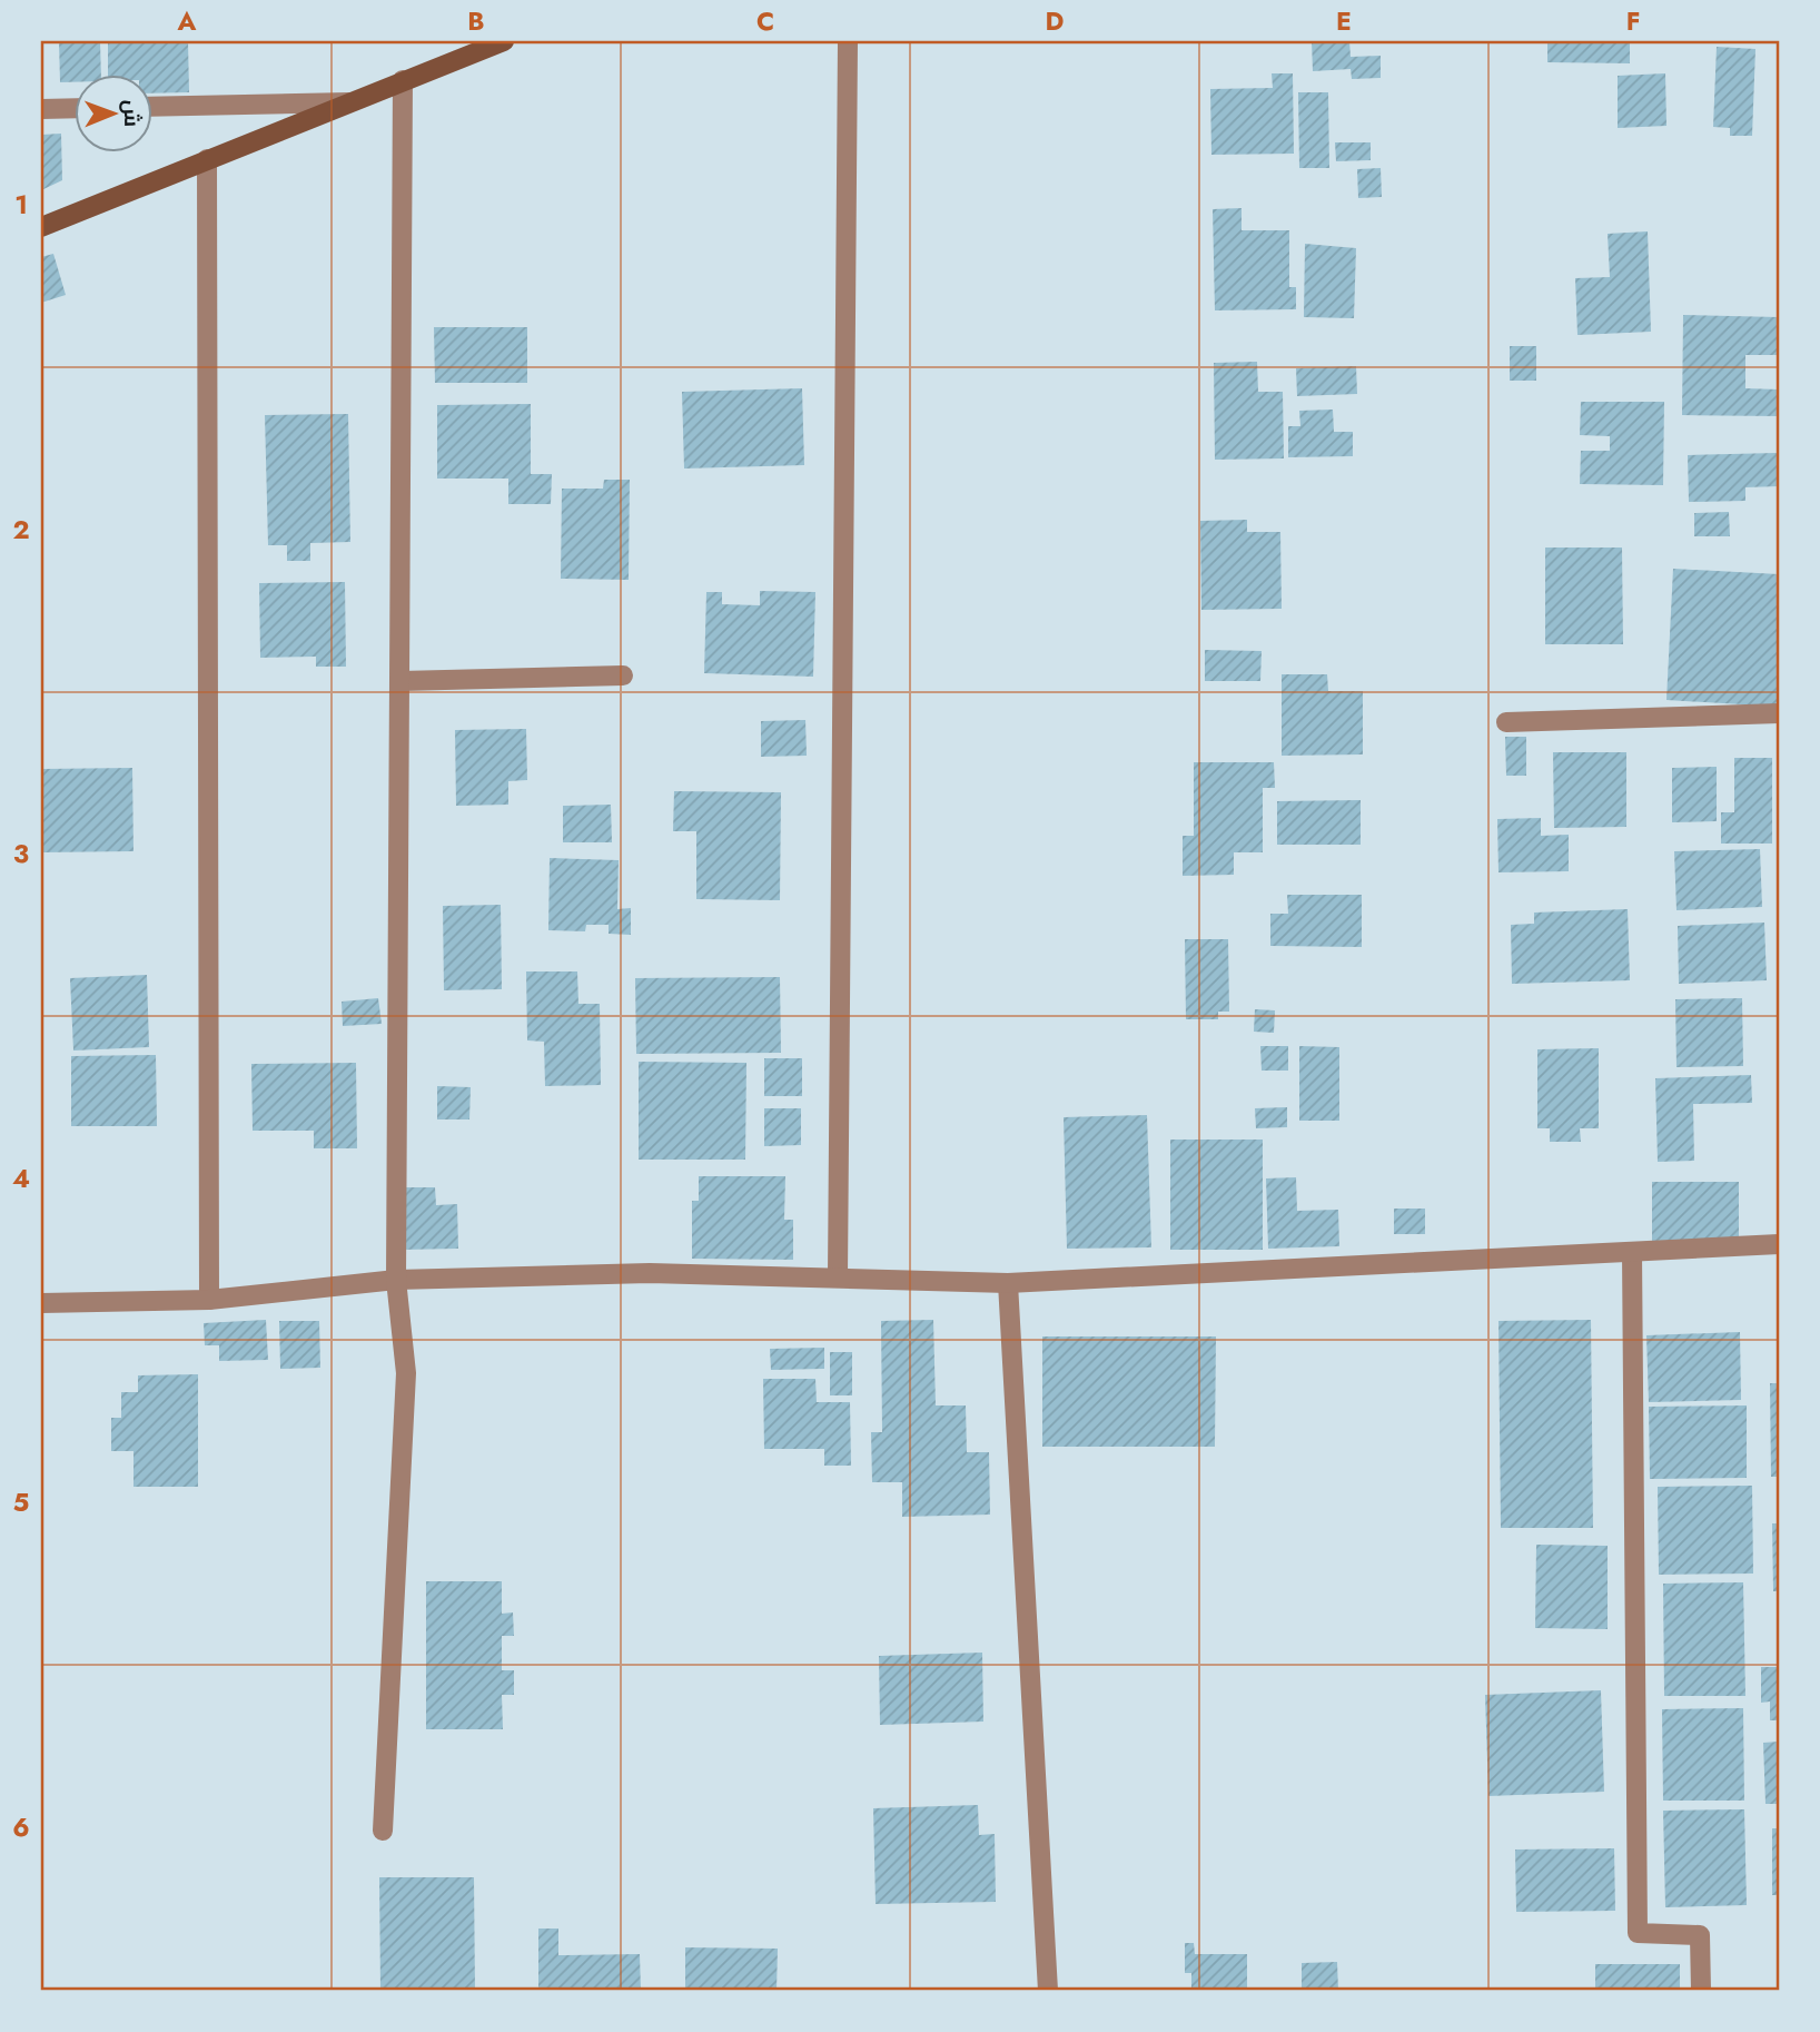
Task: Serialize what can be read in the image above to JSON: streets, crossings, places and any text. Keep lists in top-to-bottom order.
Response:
{
  "north": "right",
  "grid": {
    "columns": [
      "A",
      "B",
      "C",
      "D",
      "E",
      "F"
    ],
    "rows": [
      "1",
      "2",
      "3",
      "4",
      "5",
      "6"
    ]
  }
}
